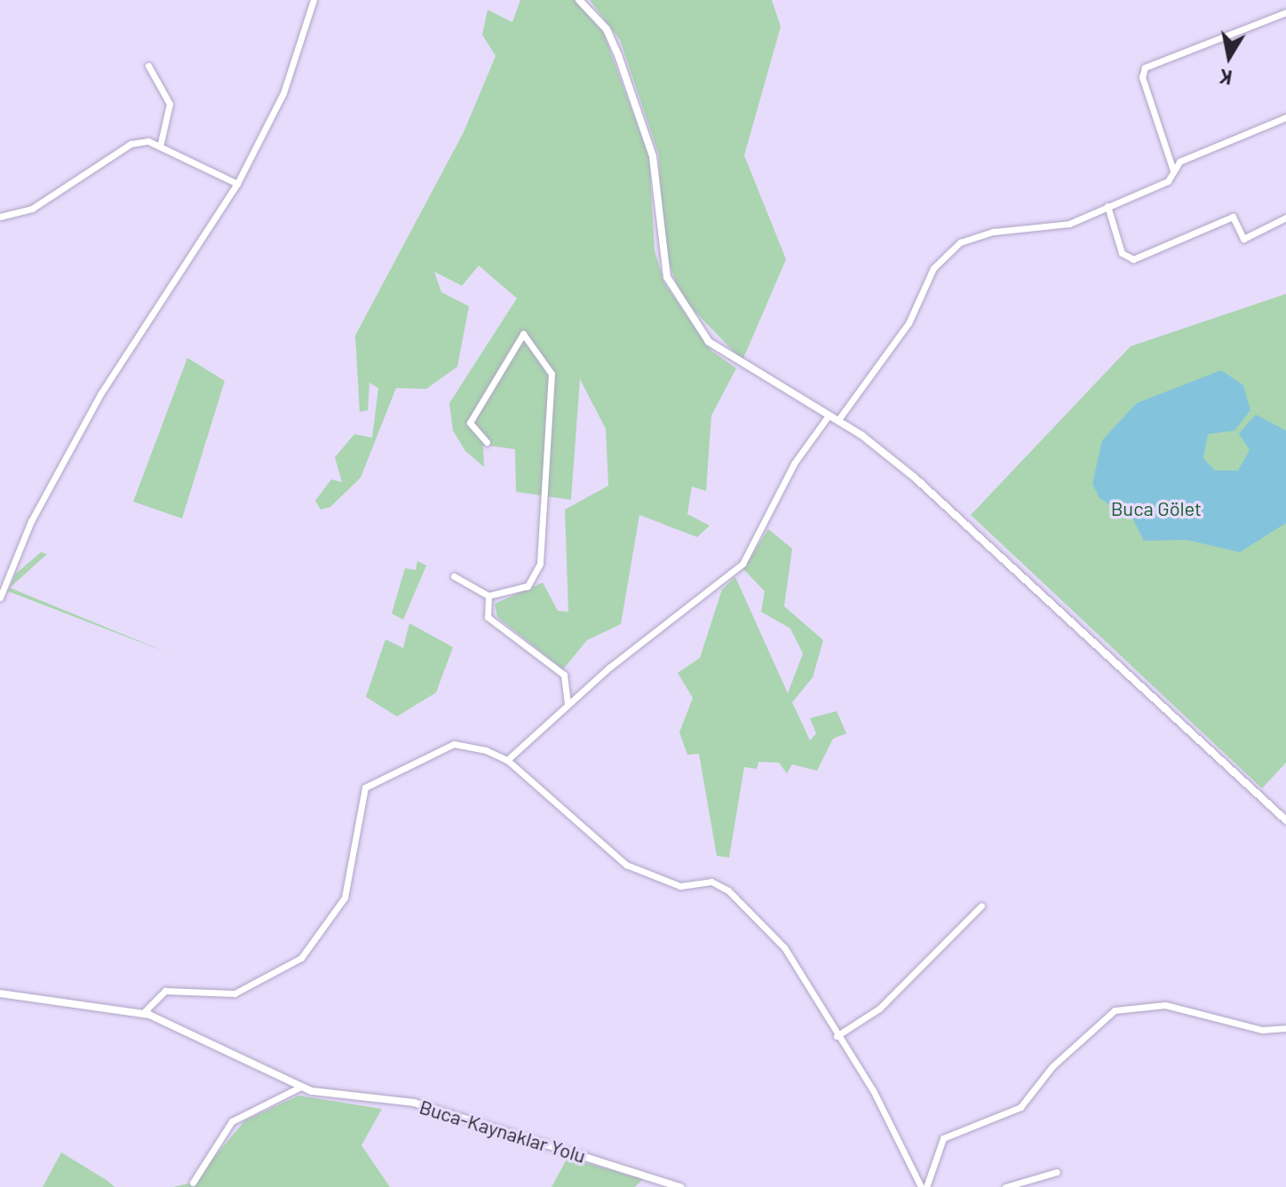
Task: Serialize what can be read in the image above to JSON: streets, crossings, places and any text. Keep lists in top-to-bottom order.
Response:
{
  "streets": {
    "street": ["Buca-Kaynaklar Yolu"]
  },
  "parks": ["Buca Gölet"],
  "north": "bottom"
}
